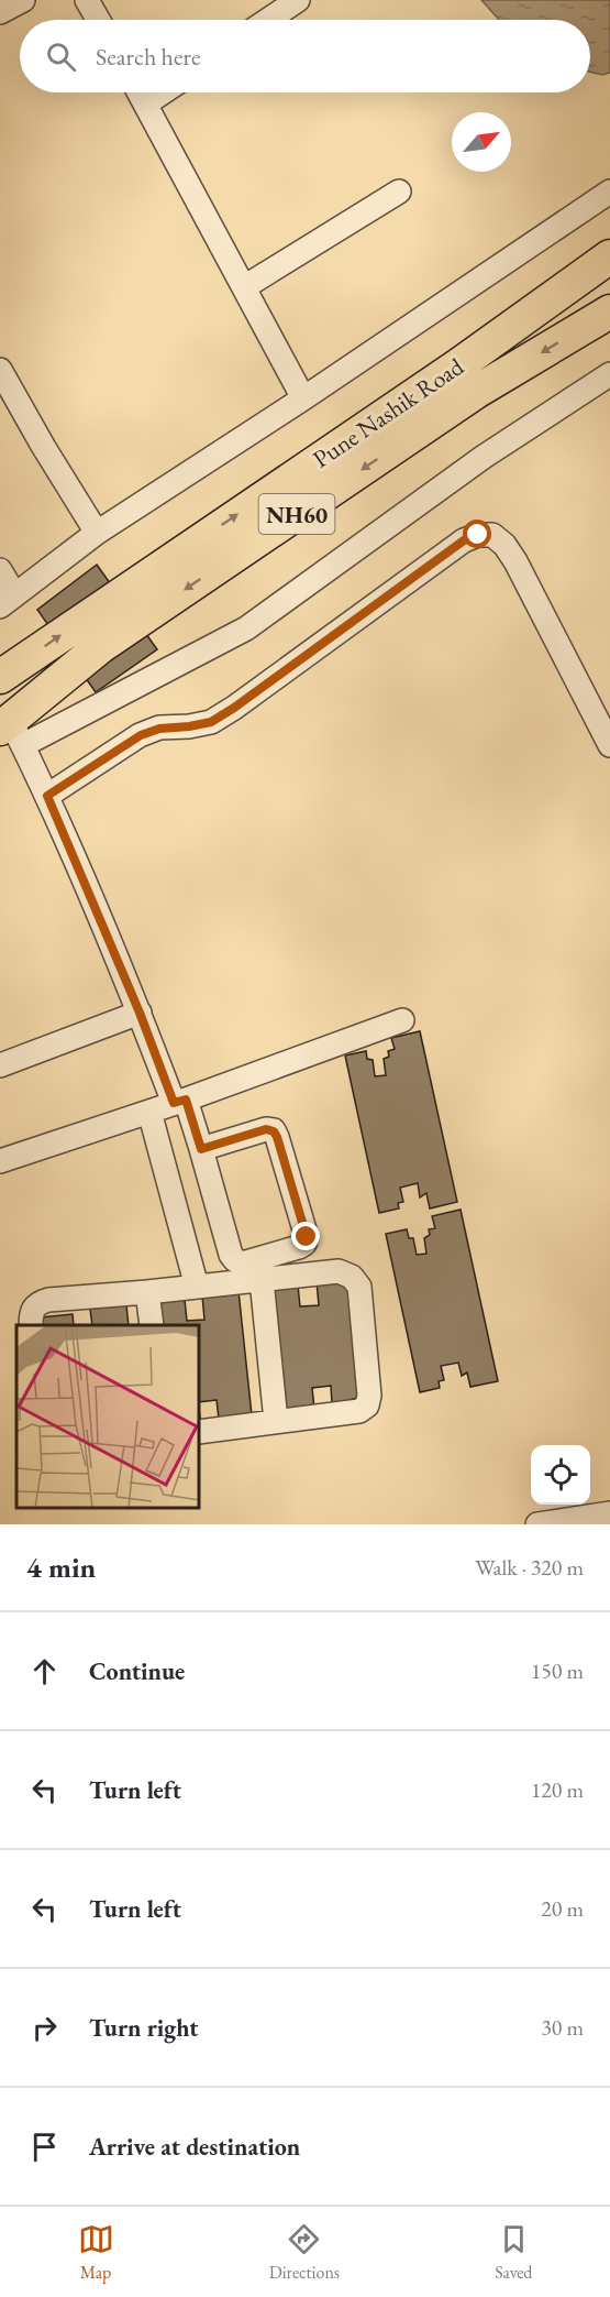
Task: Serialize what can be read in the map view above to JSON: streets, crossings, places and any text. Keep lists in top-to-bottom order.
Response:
{
  "streets": {
    "highway": ["Pune Nashik Road", "NH60"]
  },
  "north": "top right",
  "page": {
    "search": "Search here",
    "heading": ["4 min", "Walk · 320 m"],
    "list": [
      ["Continue", "150 m"],
      ["Turn left", "120 m"],
      ["Turn left", "20 m"],
      ["Turn right", "30 m"],
      "Arrive at destination"
    ],
    "nav": ["Map", "Directions", "Saved"]
  }
}
